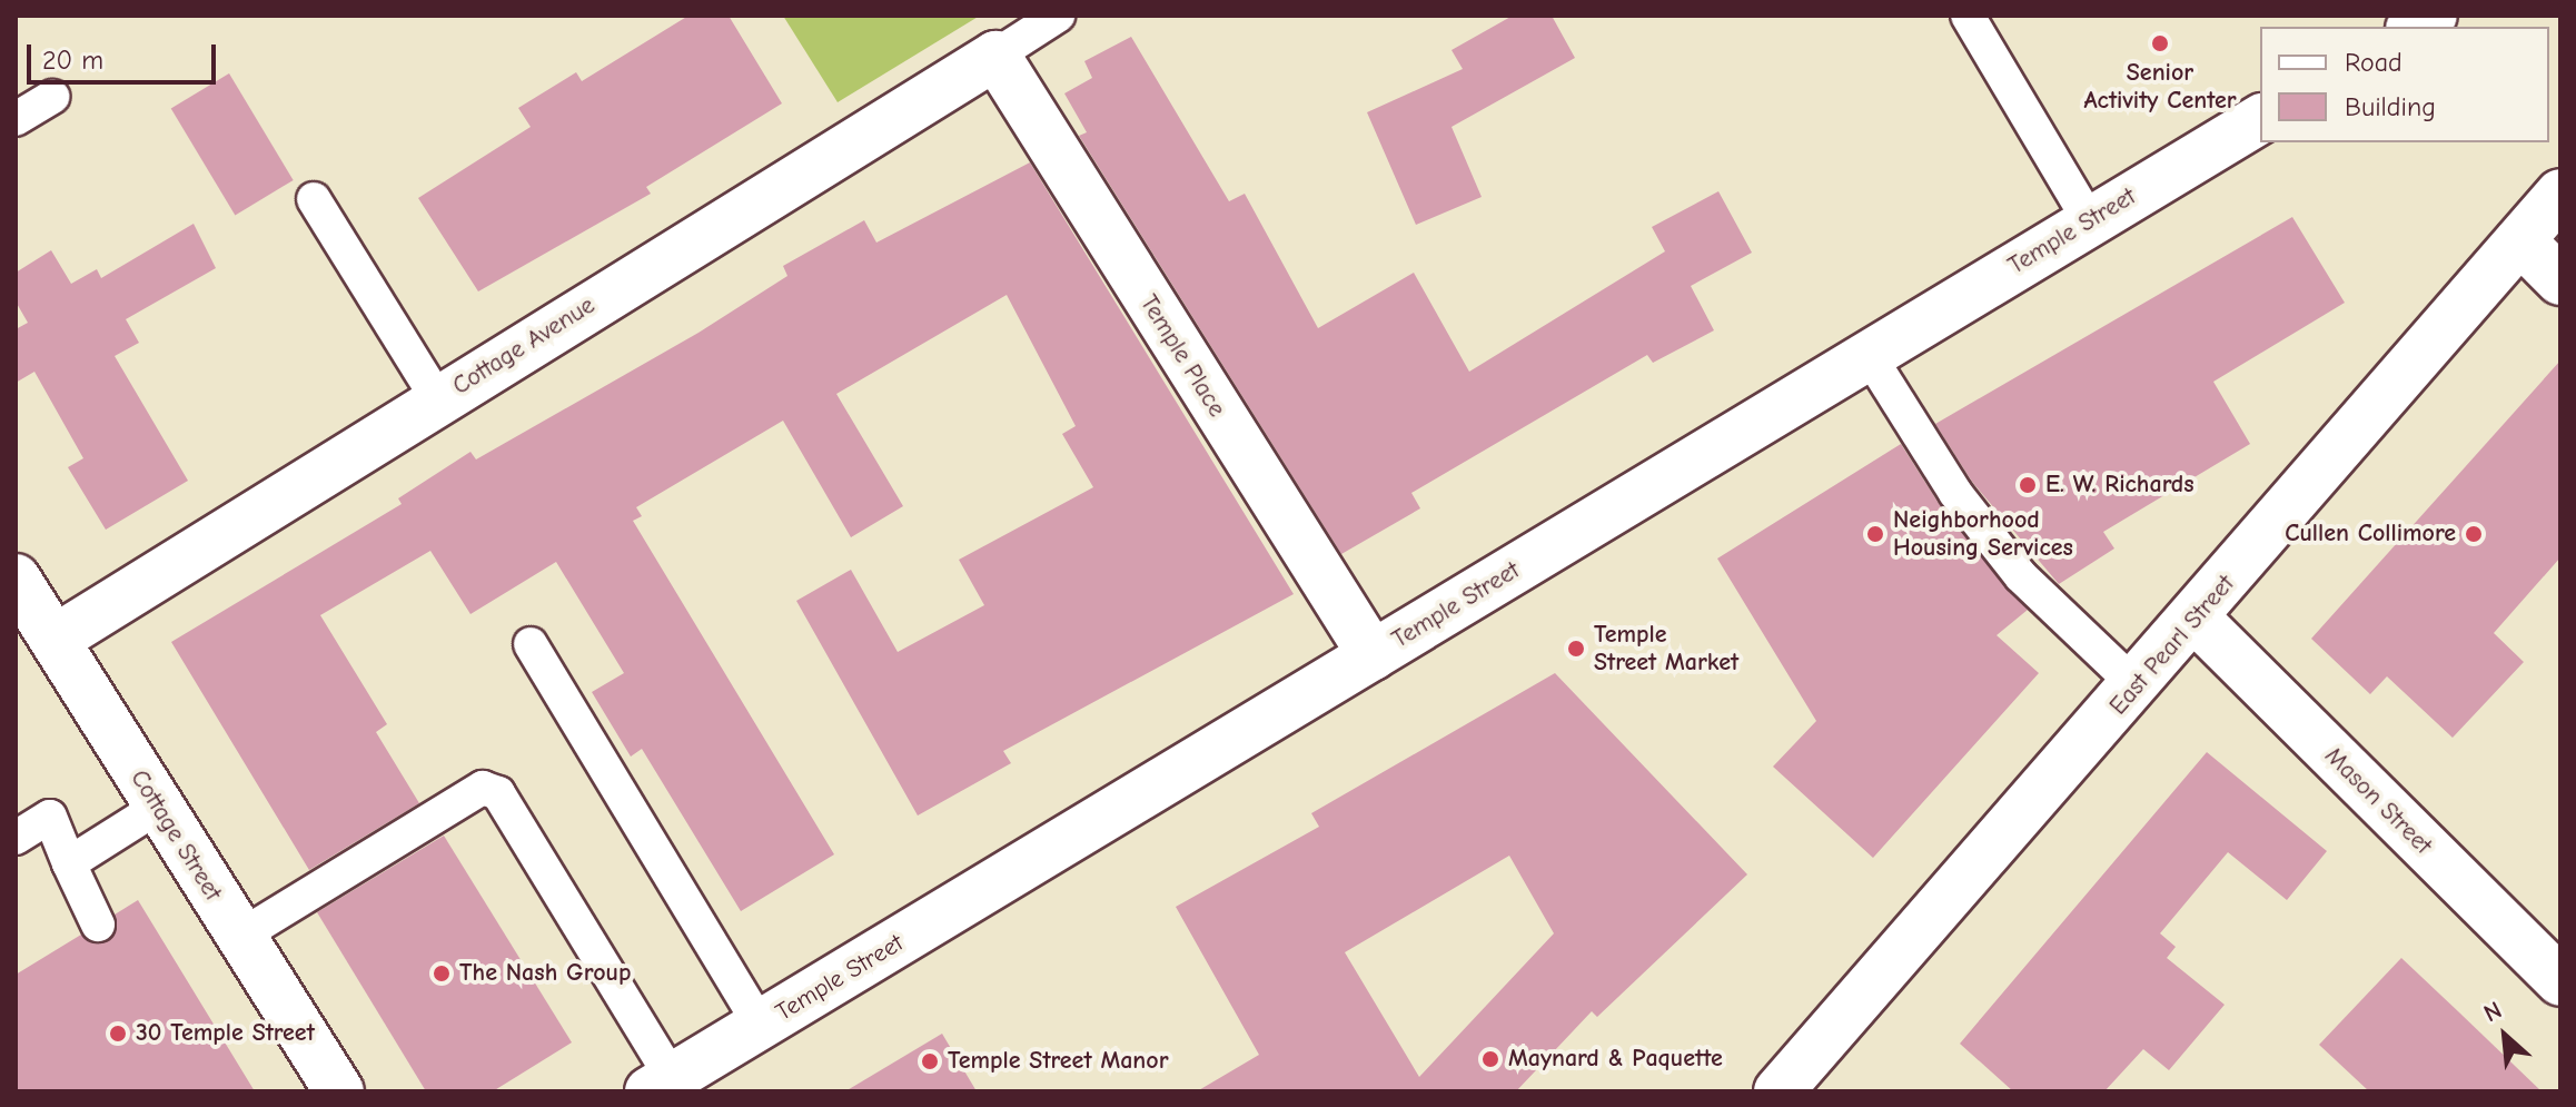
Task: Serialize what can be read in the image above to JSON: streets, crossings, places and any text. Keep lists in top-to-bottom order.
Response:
{
  "streets": {
    "street": [
      "Temple Street",
      "Cottage Avenue",
      "Temple Place",
      "East Pearl Street",
      "Mason Street",
      "Cottage Street"
    ]
  },
  "crossings": [
    ["Temple Street", "Temple Place"],
    ["Cottage Avenue", "Temple Place"],
    ["Cottage Avenue", "Cottage Street"],
    ["East Pearl Street", "Mason Street"]
  ],
  "places": [
    "Senior Activity Center",
    "E. W. Richards",
    "Neighborhood Housing Services",
    "Cullen Collimore",
    "Temple Street Market",
    "The Nash Group",
    "30 Temple Street",
    "Maynard & Paquette",
    "Temple Street Manor"
  ],
  "legend": ["Road", "Building"],
  "scale_bar": "20 m",
  "north": "top left"
}
